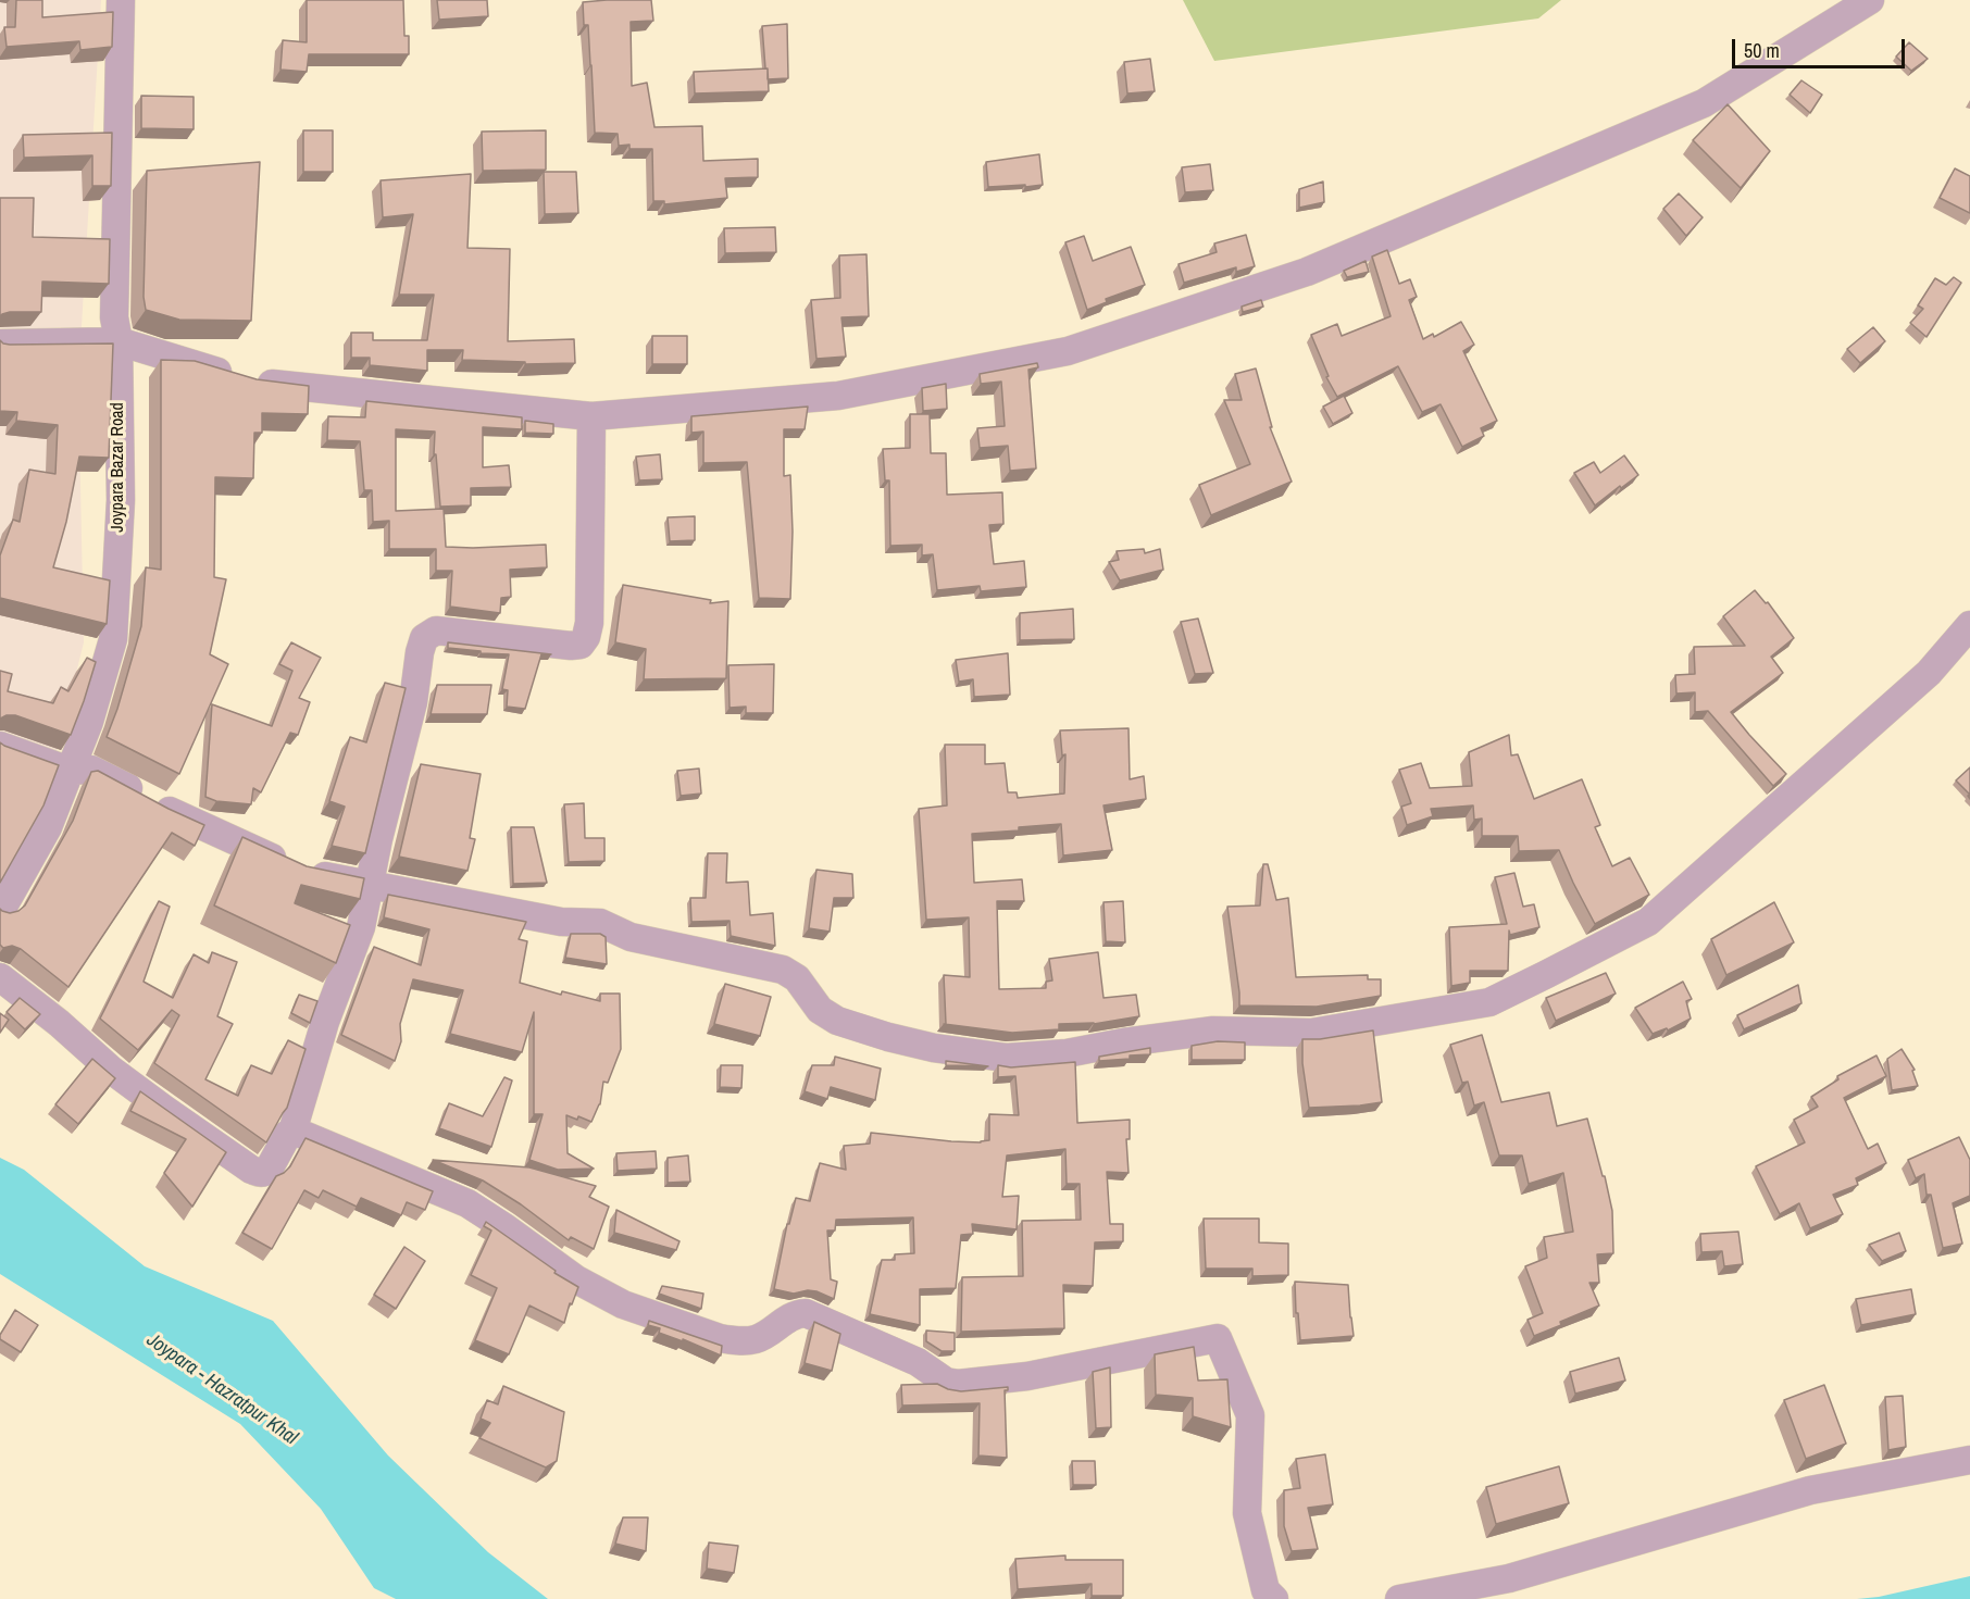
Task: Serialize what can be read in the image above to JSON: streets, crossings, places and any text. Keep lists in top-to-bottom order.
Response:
{
  "streets": {
    "street": ["Joypara Bazar Road"]
  },
  "water": ["Joypara - Hazratpur Khal"],
  "scale_bar": "50 m"
}
